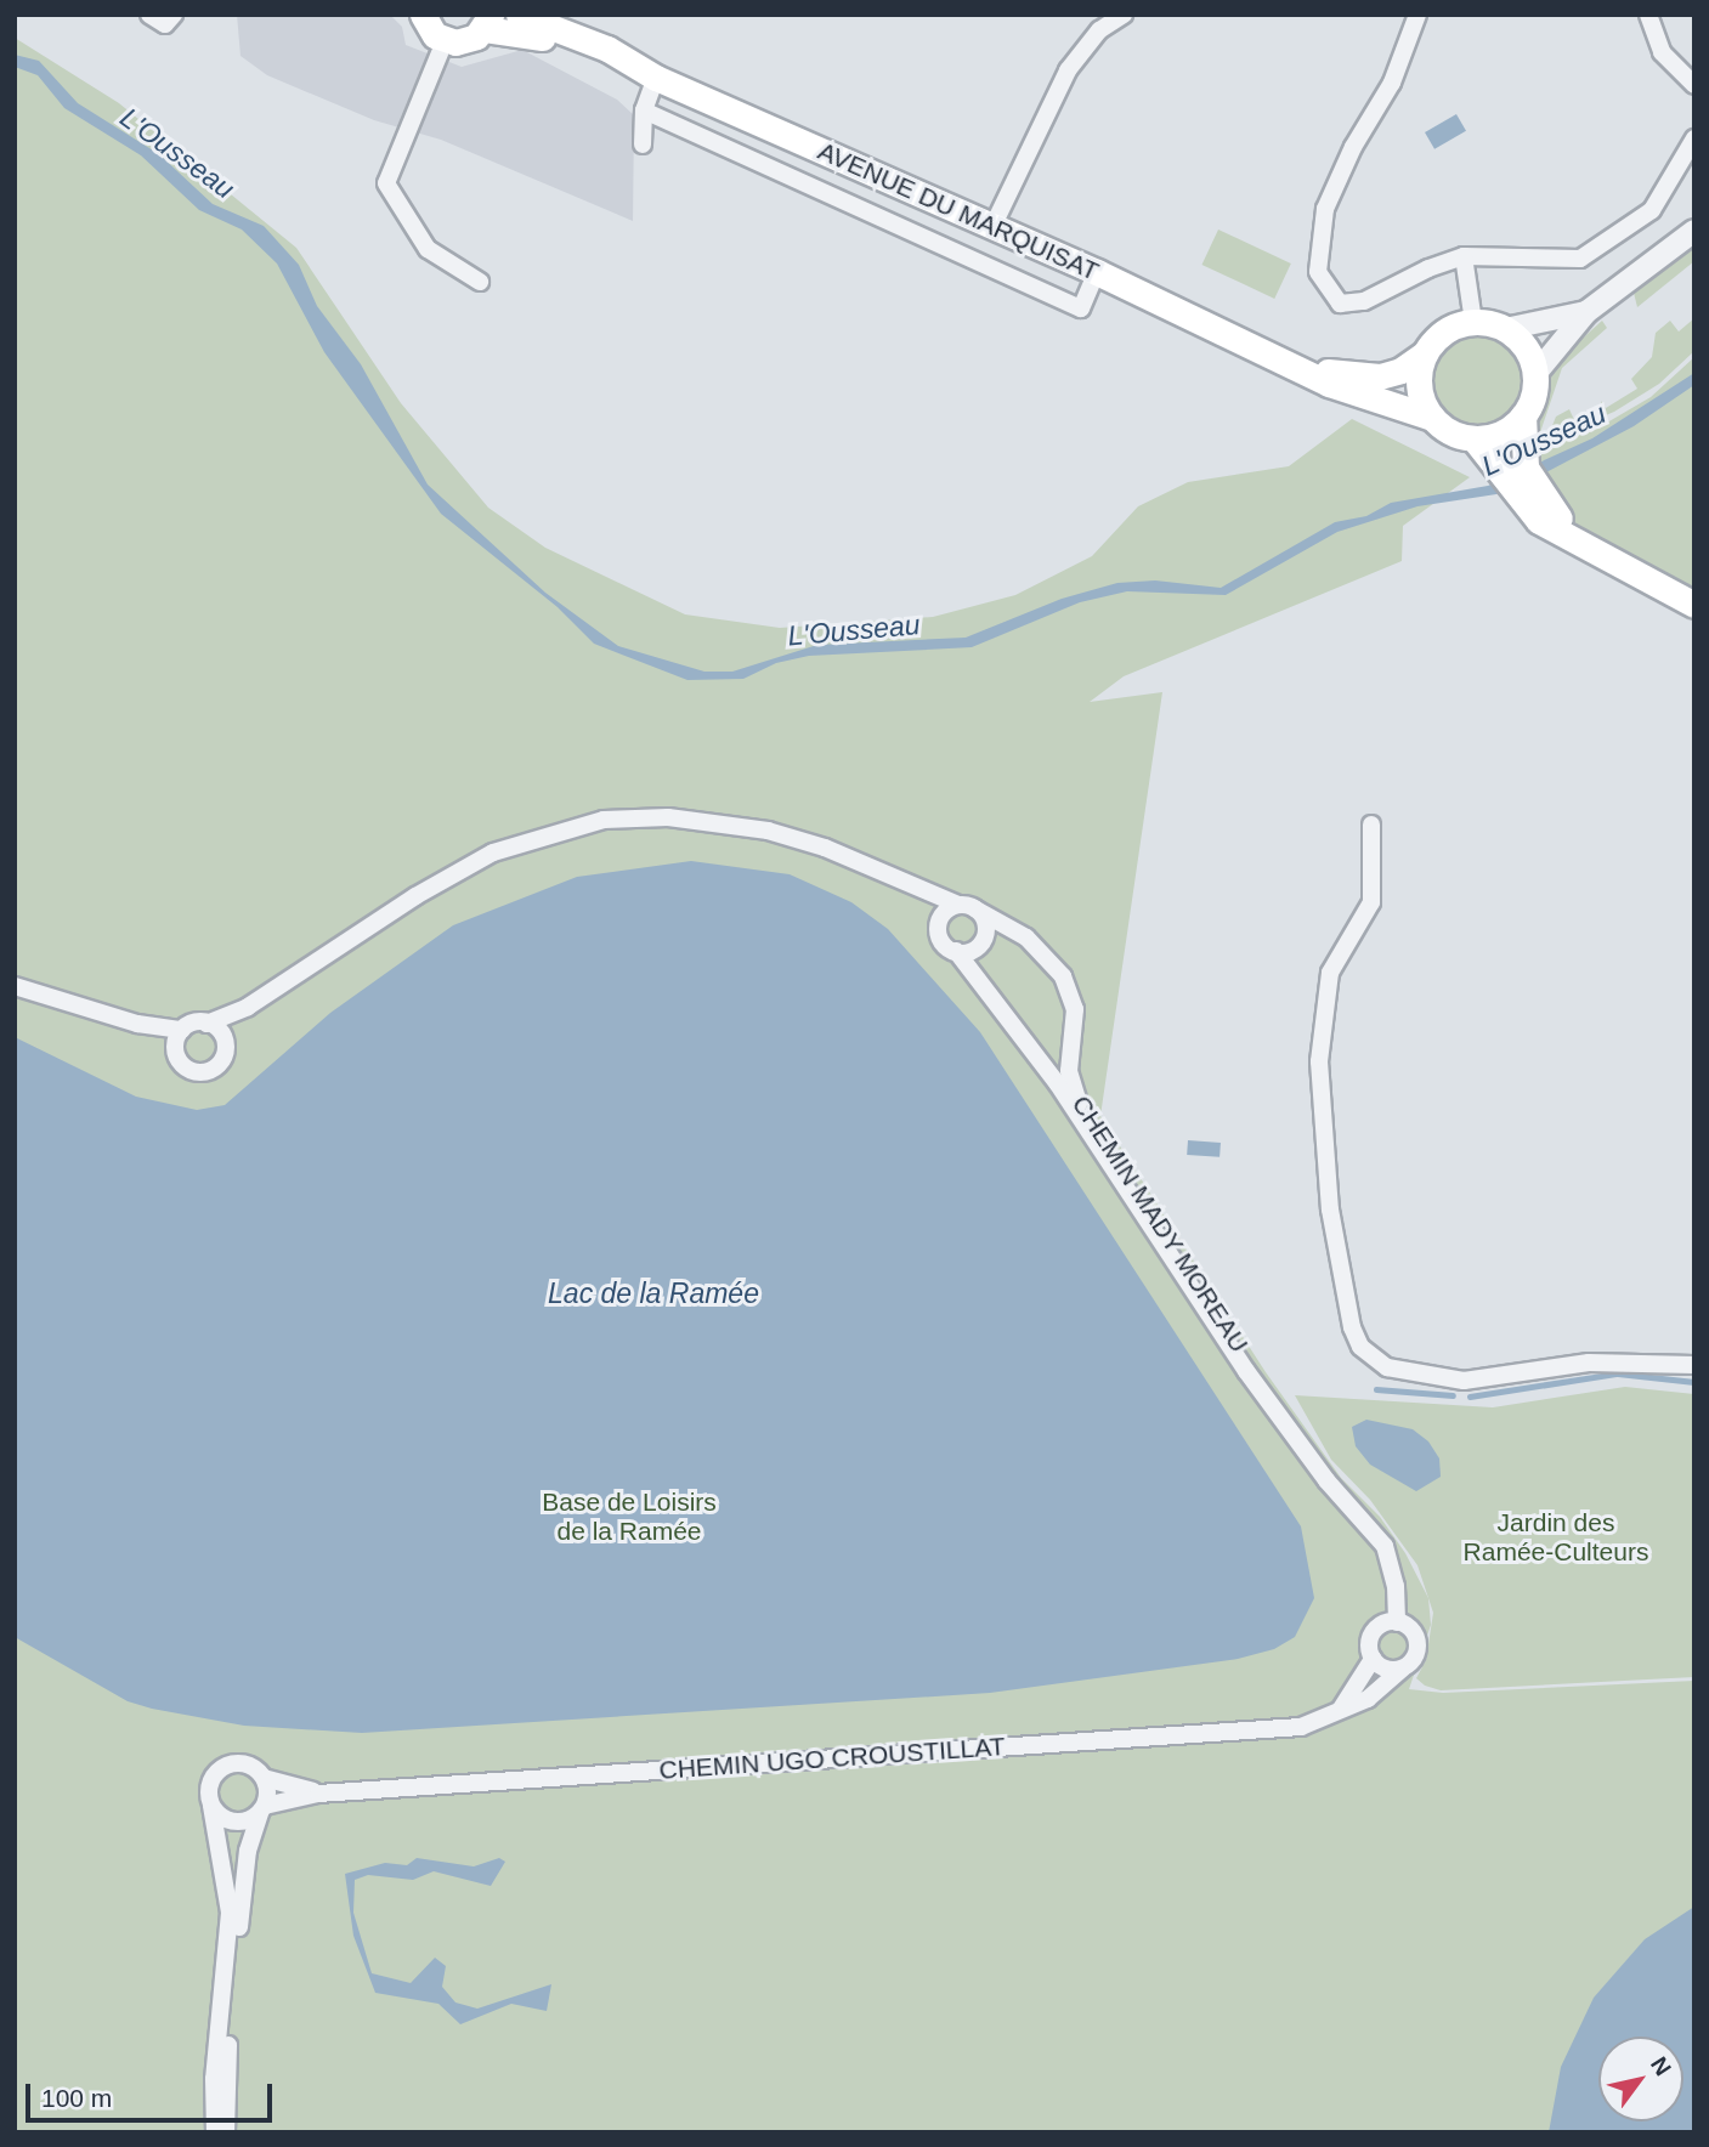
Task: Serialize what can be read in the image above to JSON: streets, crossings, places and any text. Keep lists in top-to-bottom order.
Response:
{
  "streets": {
    "main road": ["AVENUE DU MARQUISAT"],
    "street": ["CHEMIN MADY MOREAU", "CHEMIN UGO CROUSTILLAT"]
  },
  "crossings": [
    ["CHEMIN MADY MOREAU", "CHEMIN UGO CROUSTILLAT"]
  ],
  "water": ["L'Ousseau", "Lac de la Ramée"],
  "parks": ["Base de Loisirs de la Ramée", "Jardin des Ramée-Culteurs"],
  "scale_bar": "100 m",
  "north": "top right"
}
